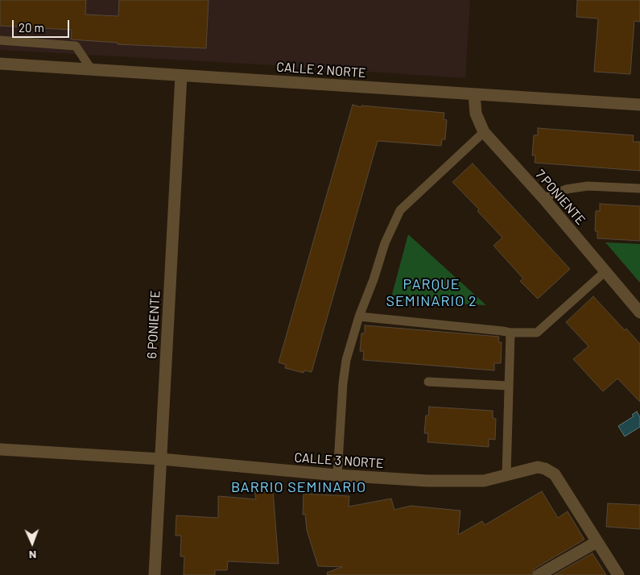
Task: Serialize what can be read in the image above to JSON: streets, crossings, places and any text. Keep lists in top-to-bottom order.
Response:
{
  "streets": {
    "street": [
      "CALLE 2 NORTE",
      "7 PONIENTE",
      "6 PONIENTE",
      "CALLE 3 NORTE"
    ]
  },
  "crossings": [
    ["CALLE 2 NORTE", "7 PONIENTE"],
    ["CALLE 2 NORTE", "6 PONIENTE"],
    ["6 PONIENTE", "CALLE 3 NORTE"]
  ],
  "districts": ["PARQUE SEMINARIO 2", "BARRIO SEMINARIO"],
  "scale_bar": "20 m",
  "north": "bottom"
}
